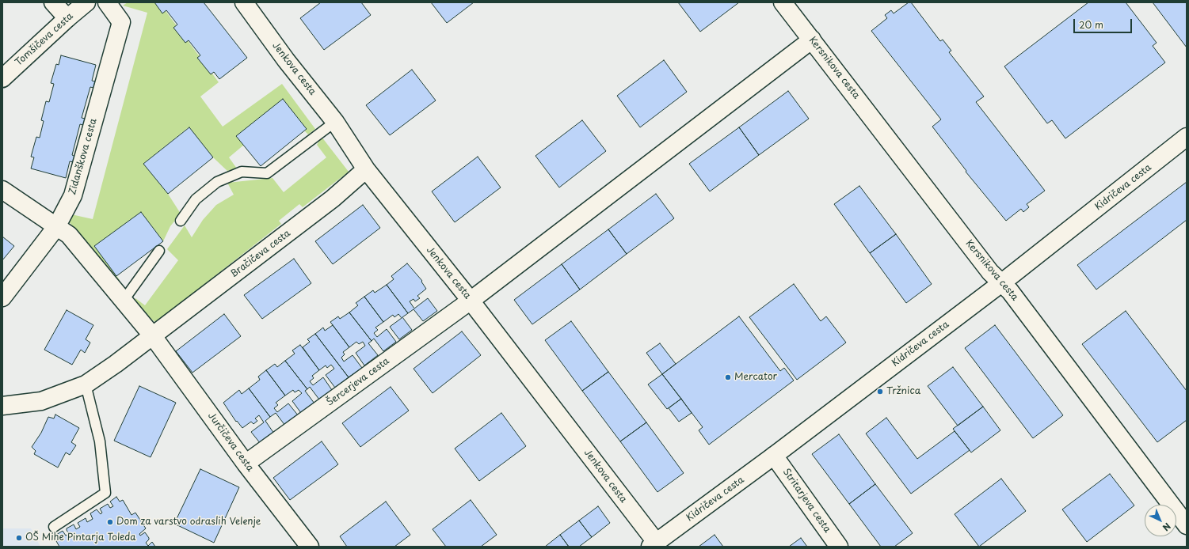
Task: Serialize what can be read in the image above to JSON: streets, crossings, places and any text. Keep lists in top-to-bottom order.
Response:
{
  "streets": {
    "street": [
      "Tomšičeva cesta",
      "Kersnikova cesta",
      "Jenkova cesta",
      "Zidanškova cesta",
      "Kidričeva cesta",
      "Bračičeva cesta",
      "Šercerjeva cesta",
      "Jurčičeva cesta",
      "Stritarjeva cesta"
    ]
  },
  "crossings": [
    ["Kersnikova cesta", "Kidričeva cesta"],
    ["Kersnikova cesta", "Šercerjeva cesta"],
    ["Jenkova cesta", "Kidričeva cesta"],
    ["Jenkova cesta", "Bračičeva cesta"],
    ["Jenkova cesta", "Šercerjeva cesta"],
    ["Kidričeva cesta", "Stritarjeva cesta"],
    ["Bračičeva cesta", "Jurčičeva cesta"],
    ["Šercerjeva cesta", "Jurčičeva cesta"]
  ],
  "places": [
    "Mercator",
    "Tržnica",
    "Dom za varstvo odraslih Velenje",
    "OŠ Mihe Pintarja Toleda"
  ],
  "scale_bar": "20 m",
  "north": "bottom right"
}
